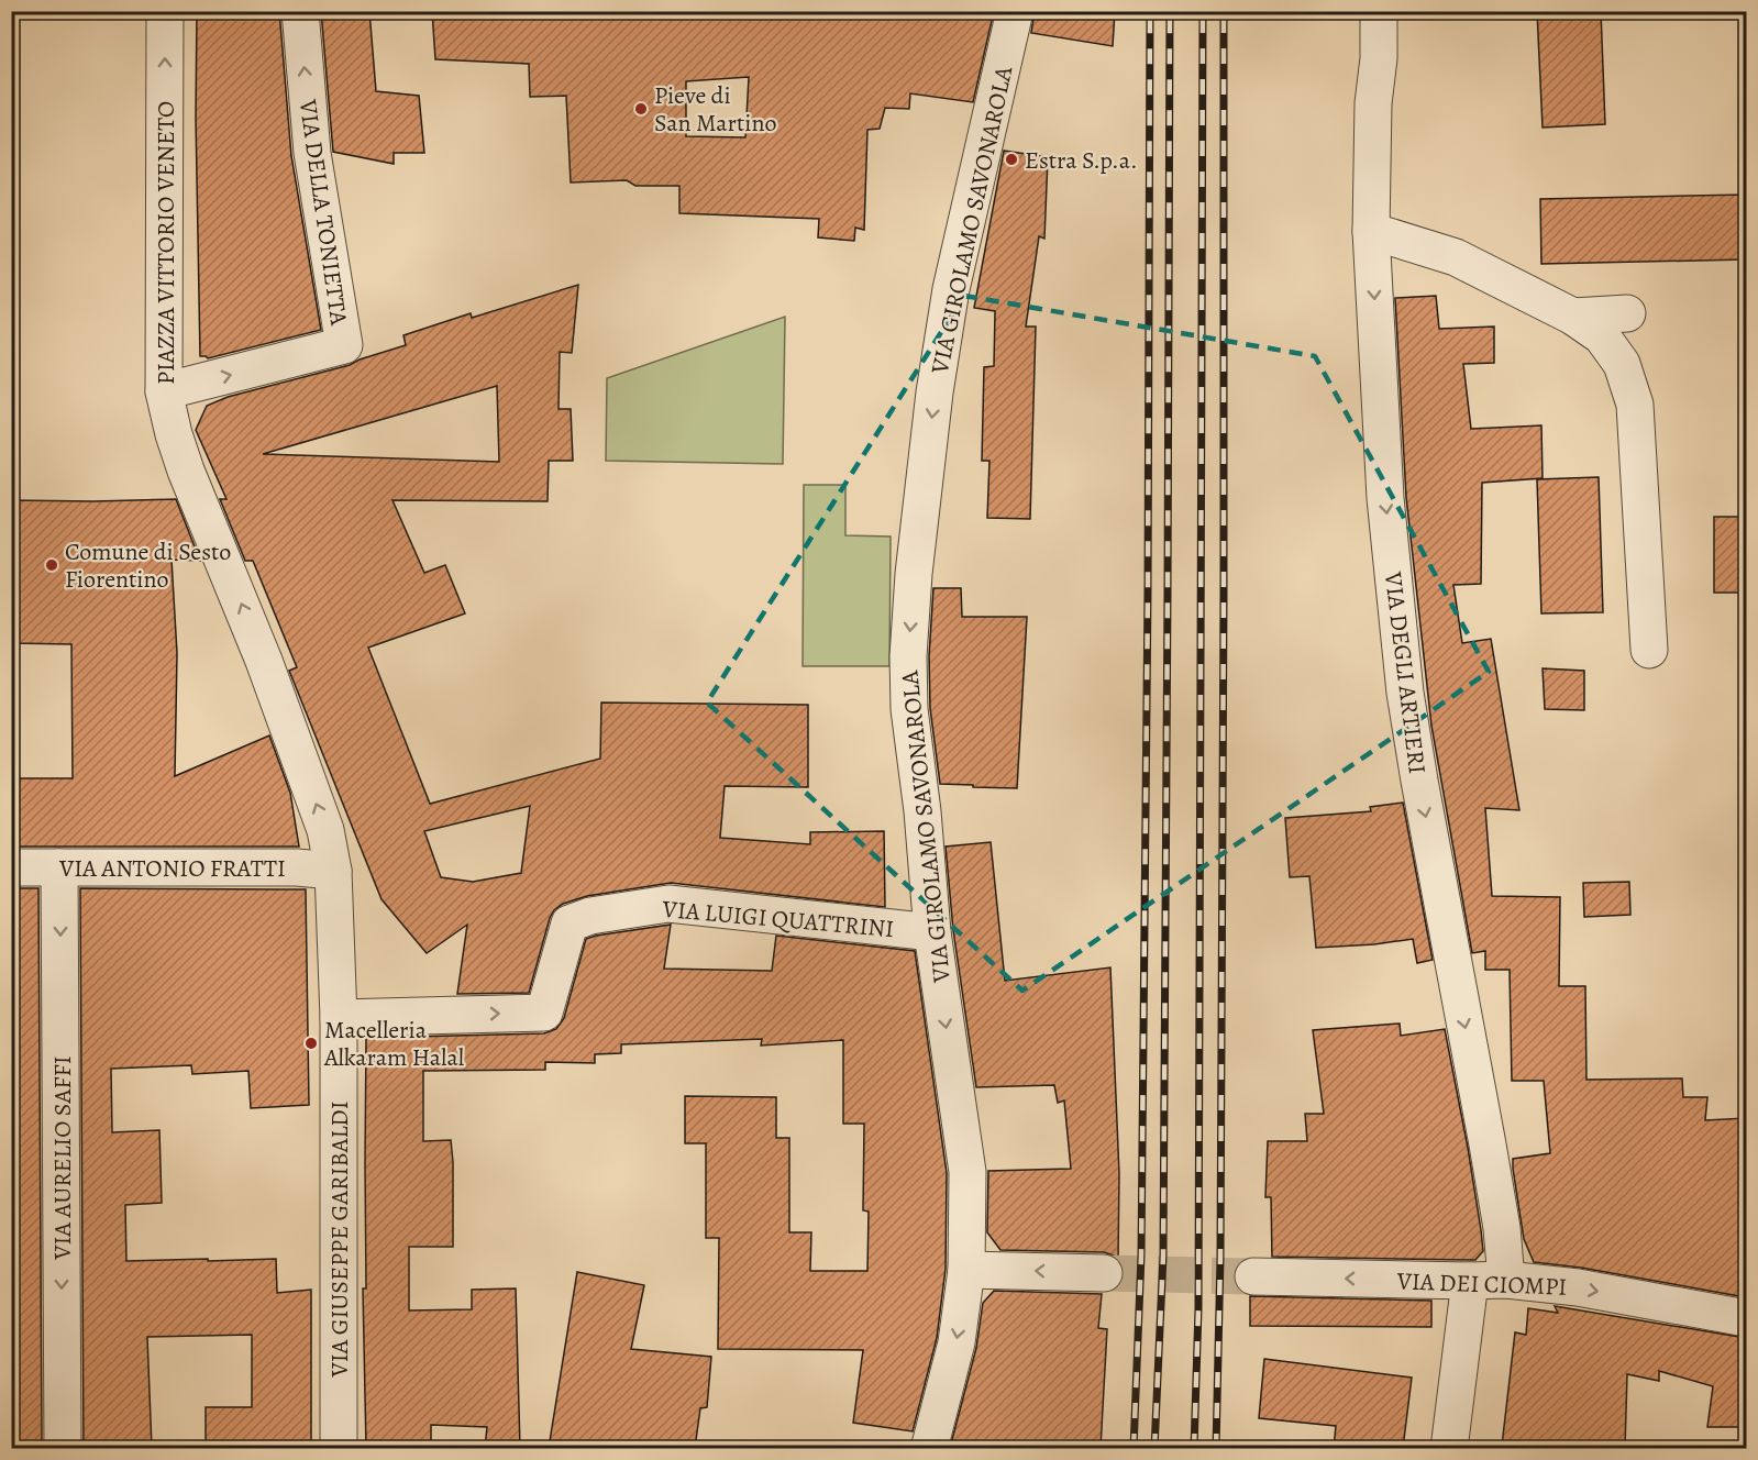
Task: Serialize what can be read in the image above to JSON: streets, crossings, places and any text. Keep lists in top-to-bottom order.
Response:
{
  "streets": {
    "street": [
      "VIA DELLA TONIETTA",
      "VIA GIROLAMO SAVONAROLA",
      "PIAZZA VITTORIO VENETO",
      "VIA DEGLI ARTIERI",
      "VIA ANTONIO FRATTI",
      "VIA LUIGI QUATTRINI",
      "VIA AURELIO SAFFI",
      "VIA GIUSEPPE GARIBALDI",
      "VIA DEI CIOMPI"
    ]
  },
  "crossings": [
    ["VIA DELLA TONIETTA", "PIAZZA VITTORIO VENETO"],
    ["VIA GIROLAMO SAVONAROLA", "VIA LUIGI QUATTRINI"],
    ["PIAZZA VITTORIO VENETO", "VIA ANTONIO FRATTI"],
    ["PIAZZA VITTORIO VENETO", "VIA GIUSEPPE GARIBALDI"],
    ["VIA DEGLI ARTIERI", "VIA DEI CIOMPI"],
    ["VIA ANTONIO FRATTI", "VIA AURELIO SAFFI"],
    ["VIA ANTONIO FRATTI", "VIA GIUSEPPE GARIBALDI"],
    ["VIA LUIGI QUATTRINI", "VIA GIUSEPPE GARIBALDI"]
  ],
  "one_way": [
    "VIA GIROLAMO SAVONAROLA",
    "PIAZZA VITTORIO VENETO",
    "VIA LUIGI QUATTRINI",
    "VIA AURELIO SAFFI"
  ],
  "places": [
    "Pieve di San Martino",
    "Estra S.p.a.",
    "Comune di Sesto Fiorentino",
    "Macelleria Alkaram Halal"
  ]
}
